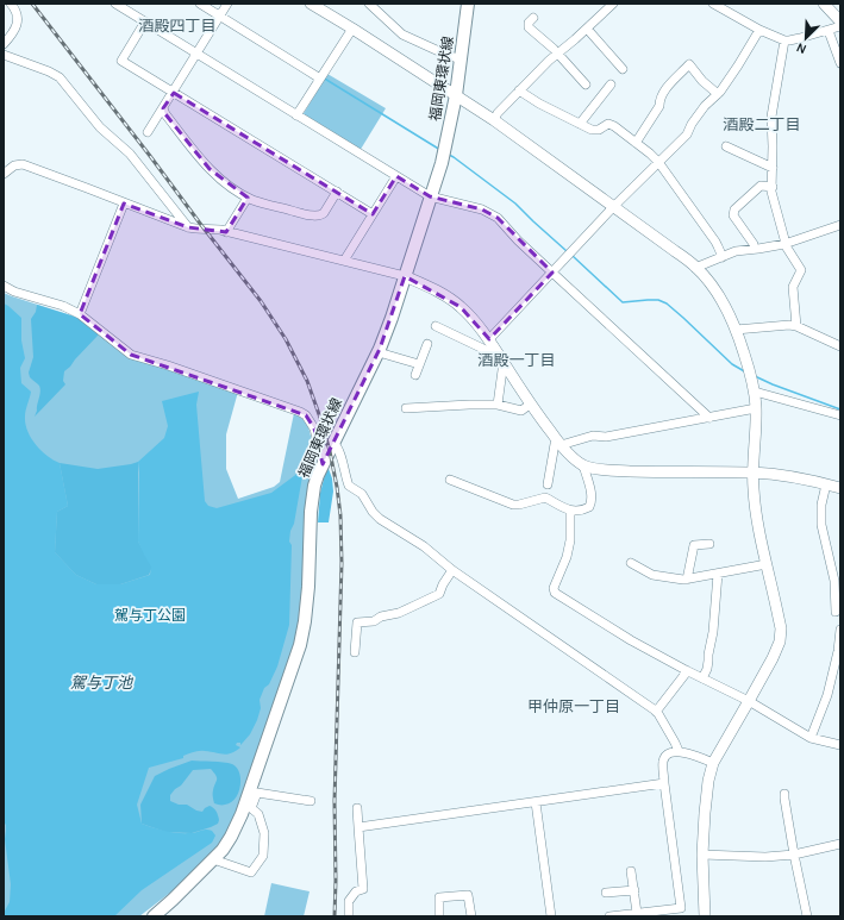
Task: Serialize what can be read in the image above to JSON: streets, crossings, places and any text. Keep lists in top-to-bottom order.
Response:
{
  "streets": {
    "main road": ["福岡東環状線"]
  },
  "districts": [
    "酒殿四丁目",
    "酒殿二丁目",
    "酒殿一丁目",
    "甲仲原一丁目"
  ],
  "water": ["駕与丁池"],
  "parks": ["駕与丁公園"],
  "north": "bottom left"
}
